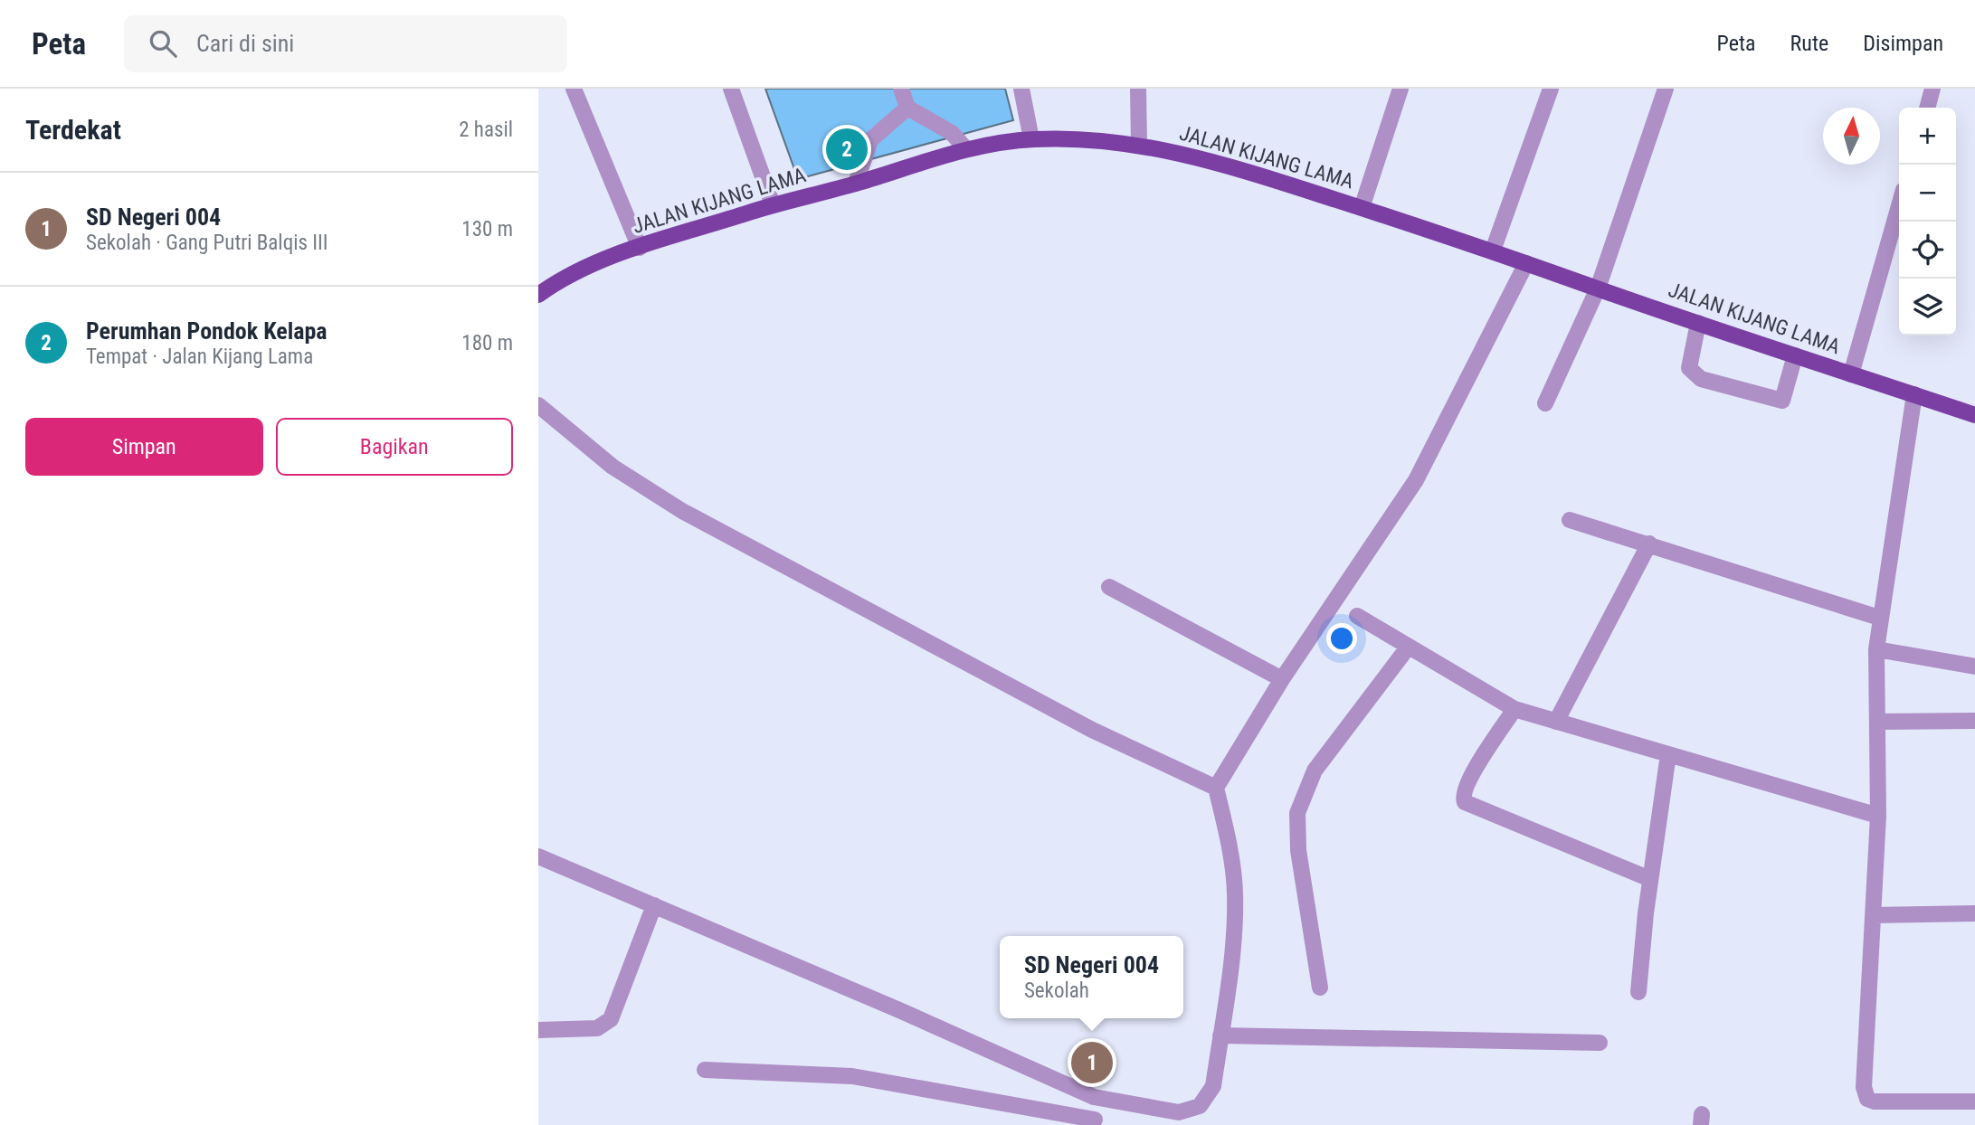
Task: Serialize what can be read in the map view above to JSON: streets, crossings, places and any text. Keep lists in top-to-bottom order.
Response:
{
  "streets": {
    "main road": ["JALAN KIJANG LAMA"]
  },
  "north": "top",
  "page": {
    "header": "Peta",
    "search": "Cari di sini",
    "nav": ["Peta", "Rute", "Disimpan"],
    "heading": ["Terdekat", "2 hasil"],
    "map_buttons": ["+", "−"],
    "pins": ["2", "1"],
    "list": [
      {
        "mark": "1",
        "name": "SD Negeri 004",
        "note": "Sekolah · Gang Putri Balqis III",
        "value": "130 m"
      },
      {
        "mark": "2",
        "name": "Perumhan Pondok Kelapa",
        "note": "Tempat · Jalan Kijang Lama",
        "value": "180 m"
      }
    ],
    "buttons": ["Simpan", "Bagikan"],
    "popup": ["SD Negeri 004", "Sekolah"]
  }
}
